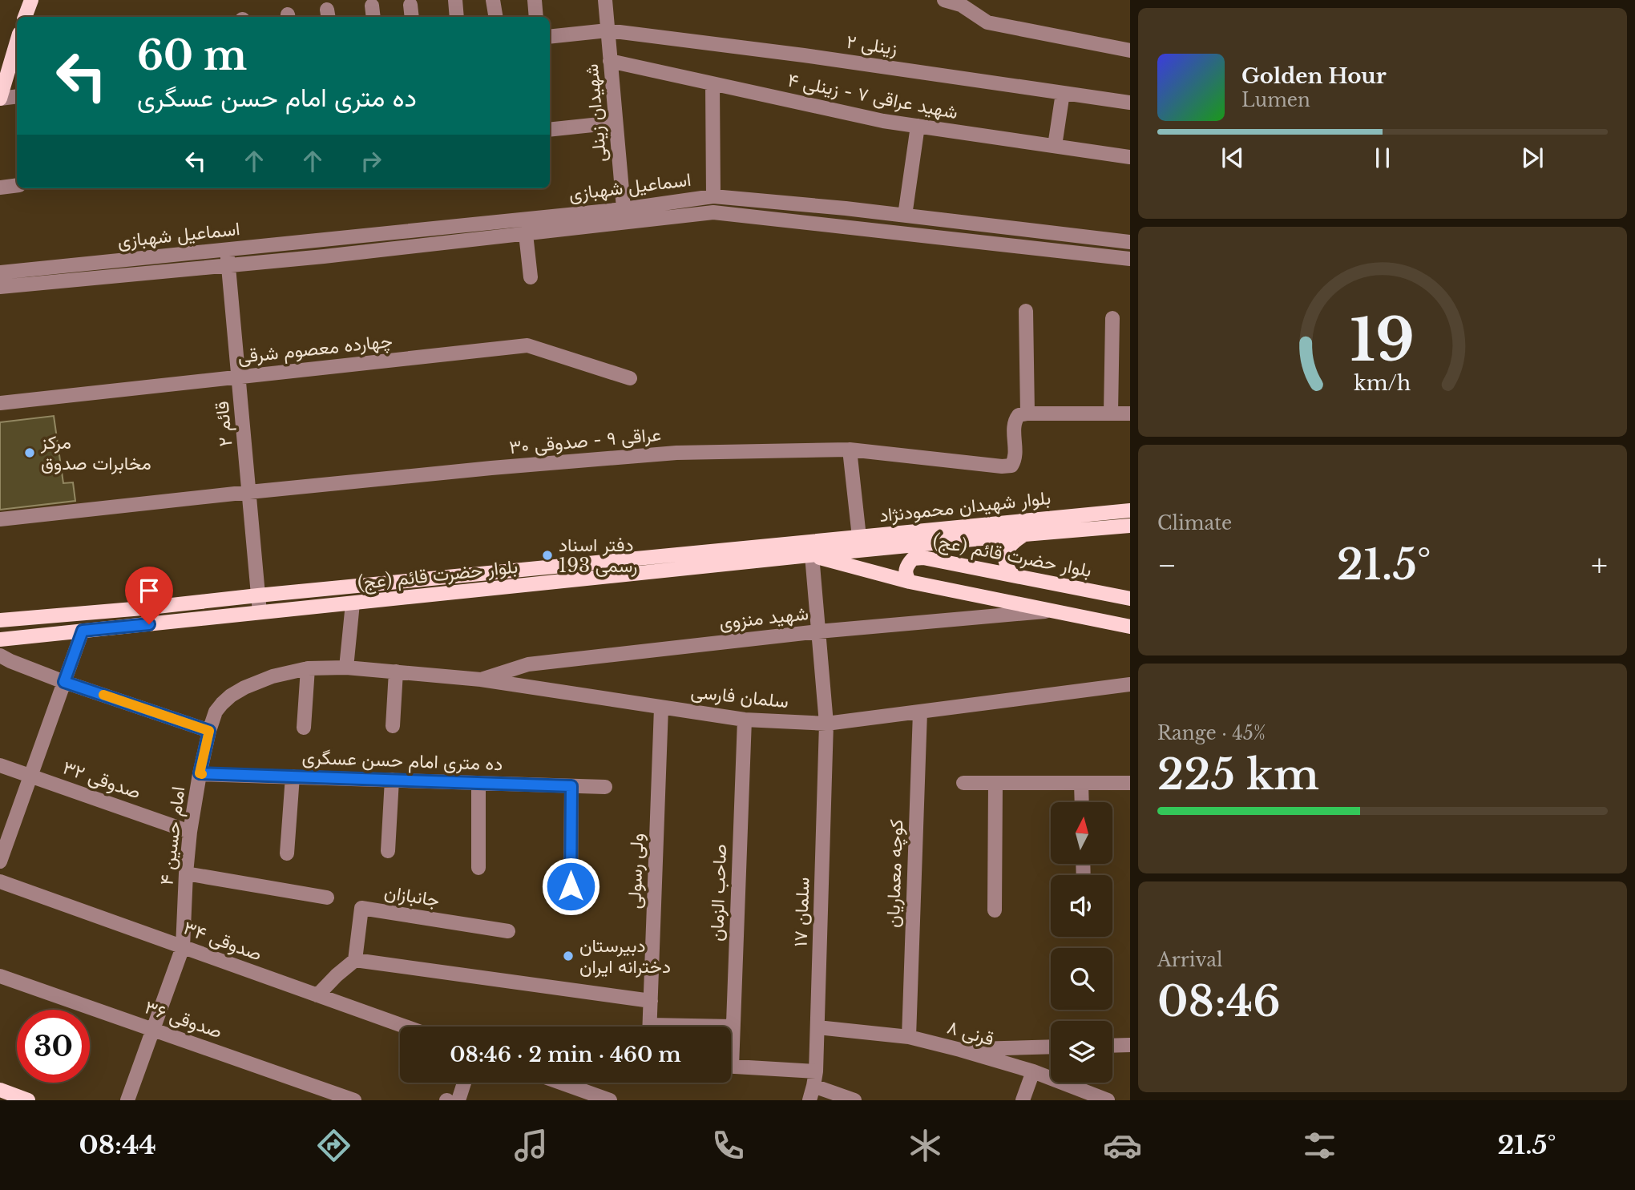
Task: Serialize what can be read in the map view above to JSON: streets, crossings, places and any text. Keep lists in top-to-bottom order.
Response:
{
  "streets": {
    "main road": ["بلوار شهیدان محمودنژاد", "بلوار حضرت قائم (عج)"],
    "street": [
      "زینلی ۲",
      "شهید عراقی ۷ - زینلی ۴",
      "شهیدان زینلی",
      "اسماعیل شهبازی",
      "چهارده معصوم شرقی",
      "قائم ۲",
      "عراقی ۹ - صدوقی ۳۰",
      "شهید منزوی",
      "سلمان فارسی",
      "ده متری امام حسن عسگری",
      "صدوقی ۳۲",
      "امام حسین ۴",
      "ولی رسولی",
      "کوچه معماریان",
      "صاحب الزمان",
      "جانبازان",
      "سلمان ۱۷",
      "صدوقی ۳۴",
      "صدوقی ۳۶",
      "قرنی ۸"
    ]
  },
  "crossings": [
    ["زینلی ۲", "شهیدان زینلی"],
    ["شهید عراقی ۷ - زینلی ۴", "شهیدان زینلی"],
    ["شهیدان زینلی", "اسماعیل شهبازی"],
    ["اسماعیل شهبازی", "قائم ۲"],
    ["چهارده معصوم شرقی", "قائم ۲"],
    ["قائم ۲", "عراقی ۹ - صدوقی ۳۰"],
    ["قائم ۲", "بلوار حضرت قائم (عج)"],
    ["بلوار شهیدان محمودنژاد", "بلوار حضرت قائم (عج)"],
    ["بلوار شهیدان محمودنژاد", "سلمان ۱۷"],
    ["بلوار حضرت قائم (عج)", "شهید منزوی"],
    ["بلوار حضرت قائم (عج)", "سلمان ۱۷"],
    ["شهید منزوی", "سلمان فارسی"],
    ["شهید منزوی", "سلمان ۱۷"],
    ["سلمان فارسی", "امام حسین ۴"],
    ["سلمان فارسی", "ولی رسولی"],
    ["سلمان فارسی", "کوچه معماریان"],
    ["سلمان فارسی", "صاحب الزمان"],
    ["سلمان فارسی", "سلمان ۱۷"],
    ["ده متری امام حسن عسگری", "امام حسین ۴"],
    ["صدوقی ۳۲", "امام حسین ۴"],
    ["امام حسین ۴", "صدوقی ۳۴"],
    ["امام حسین ۴", "صدوقی ۳۶"],
    ["کوچه معماریان", "قرنی ۸"],
    ["سلمان ۱۷", "قرنی ۸"]
  ],
  "places": ["مرکز مخابرات صدوق", "دفتر اسناد رسمی 193", "دبیرستان دخترانه ایران"],
  "north": "top",
  "page": {
    "turn": ["60 m", "ده متری امام حسن عسگری"],
    "song": ["Golden Hour", "Lumen"],
    "tile": [
      "Climate",
      ["Range · 45%", "225 km"],
      ["Arrival", "08:46"]
    ],
    "heat": ["−", "21.5°", "+"],
    "limit": "30",
    "trip": "08:46 · 2 min · 460 m",
    "tabs": ["08:44", "21.5°"],
    "gauge": ["19", "km/h"]
  }
}
